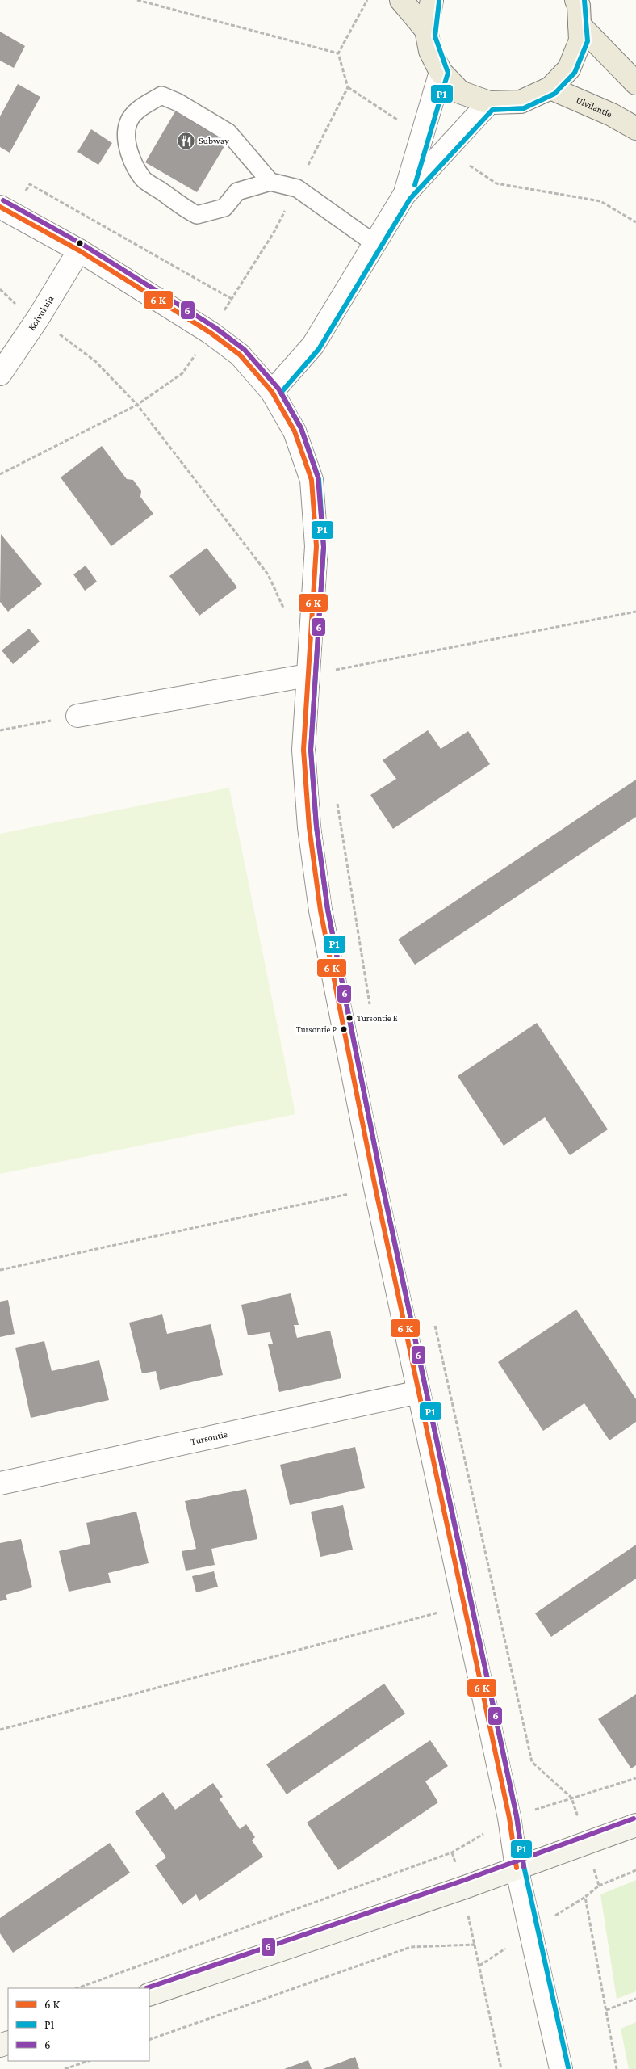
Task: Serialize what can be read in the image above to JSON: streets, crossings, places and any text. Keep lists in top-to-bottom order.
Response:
{
  "streets": {
    "main road": ["Ulvilantie"],
    "street": ["Koivukuja", "Tursontie"]
  },
  "places": {
    "restaurant": ["Subway"],
    "other": ["Tursontie E", "Tursontie P"]
  },
  "lines": ["transit line P1", "transit line 6"],
  "legend": ["6 K", "P1", "6"]
}
